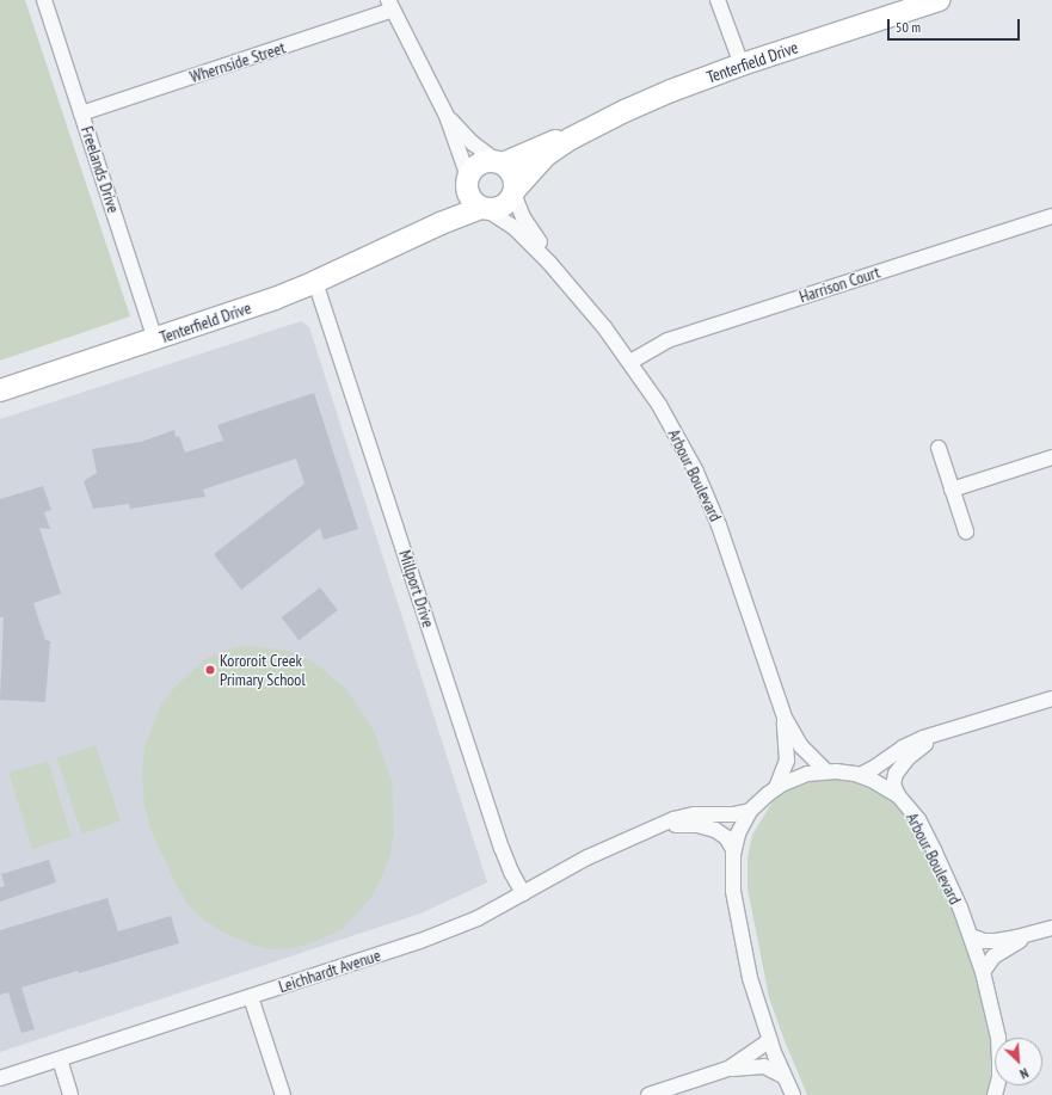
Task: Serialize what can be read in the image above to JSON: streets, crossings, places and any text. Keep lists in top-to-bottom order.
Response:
{
  "streets": {
    "street": [
      "Whernside Street",
      "Tenterfield Drive",
      "Freelands Drive",
      "Harrison Court",
      "Arbour Boulevard",
      "Millport Drive",
      "Leichhardt Avenue"
    ]
  },
  "crossings": [
    ["Whernside Street", "Freelands Drive"],
    ["Tenterfield Drive", "Freelands Drive"],
    ["Tenterfield Drive", "Millport Drive"],
    ["Harrison Court", "Arbour Boulevard"],
    ["Millport Drive", "Leichhardt Avenue"]
  ],
  "places": ["Kororoit Creek Primary School"],
  "scale_bar": "50 m",
  "north": "bottom right"
}
